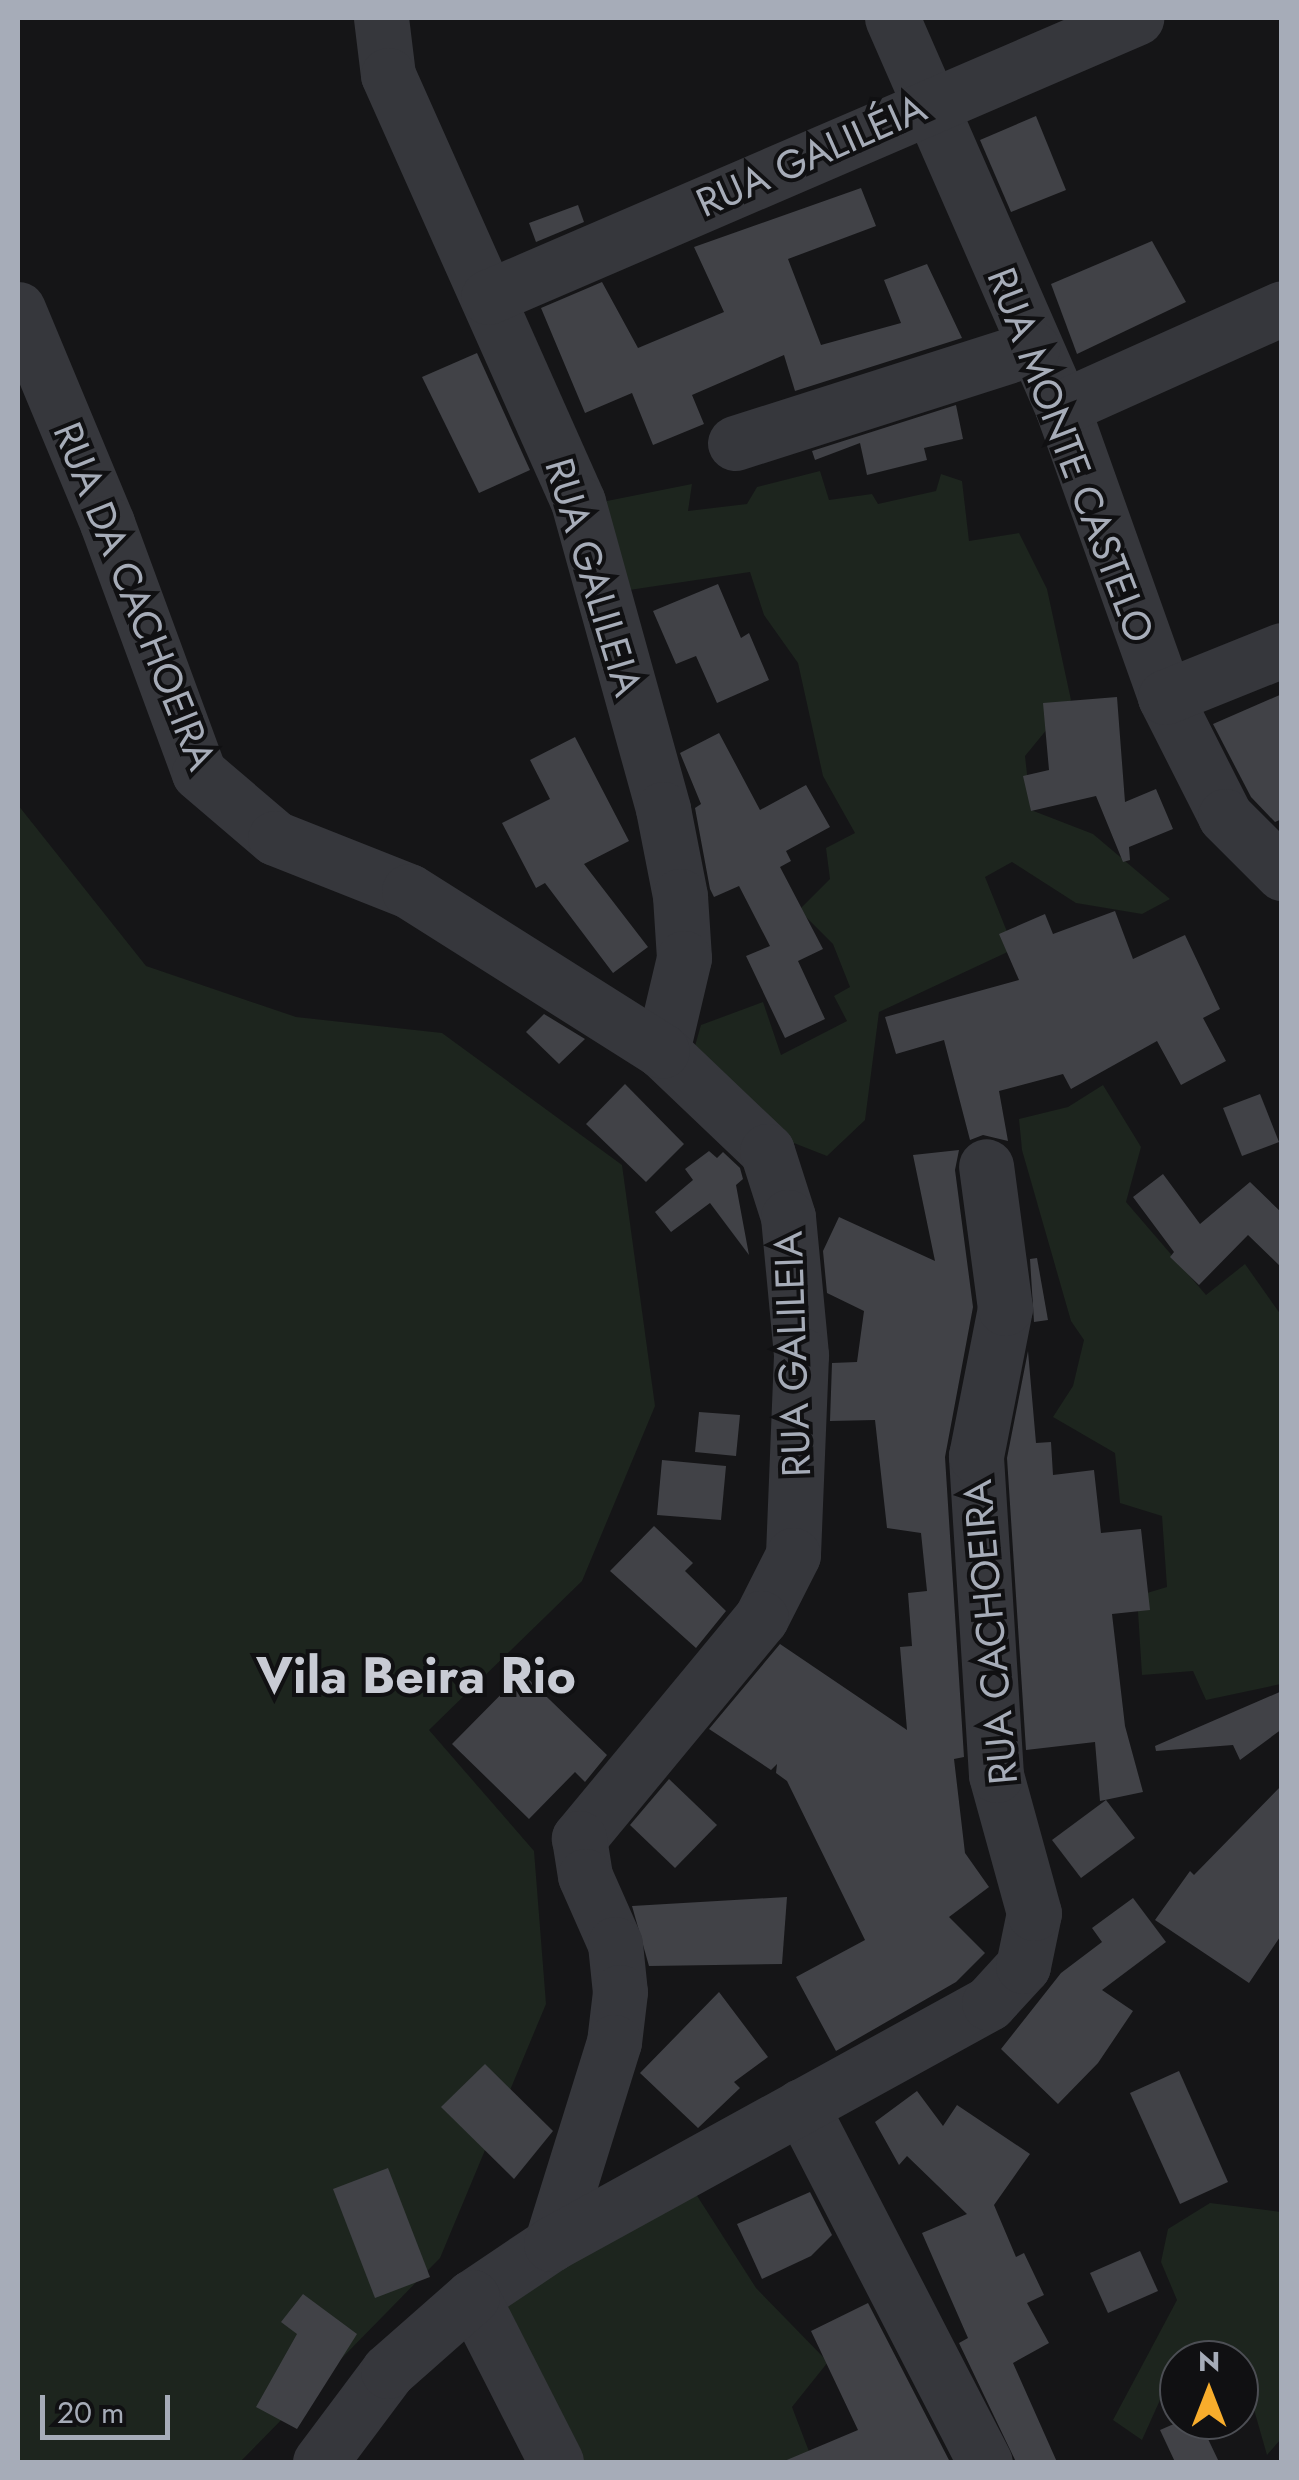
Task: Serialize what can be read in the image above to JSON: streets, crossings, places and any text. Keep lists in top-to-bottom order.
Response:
{
  "streets": {
    "street": [
      "RUA GALILÉIA",
      "RUA MONTE CASTELO",
      "RUA GALILEIA",
      "RUA DA CACHOEIRA",
      "RUA CACHOEIRA"
    ]
  },
  "crossings": [
    ["RUA GALILÉIA", "RUA MONTE CASTELO"],
    ["RUA GALILÉIA", "RUA GALILEIA"],
    ["RUA GALILEIA", "RUA DA CACHOEIRA"],
    ["RUA GALILEIA", "RUA CACHOEIRA"]
  ],
  "districts": ["Vila Beira Rio"],
  "scale_bar": "20 m",
  "north": "top"
}
